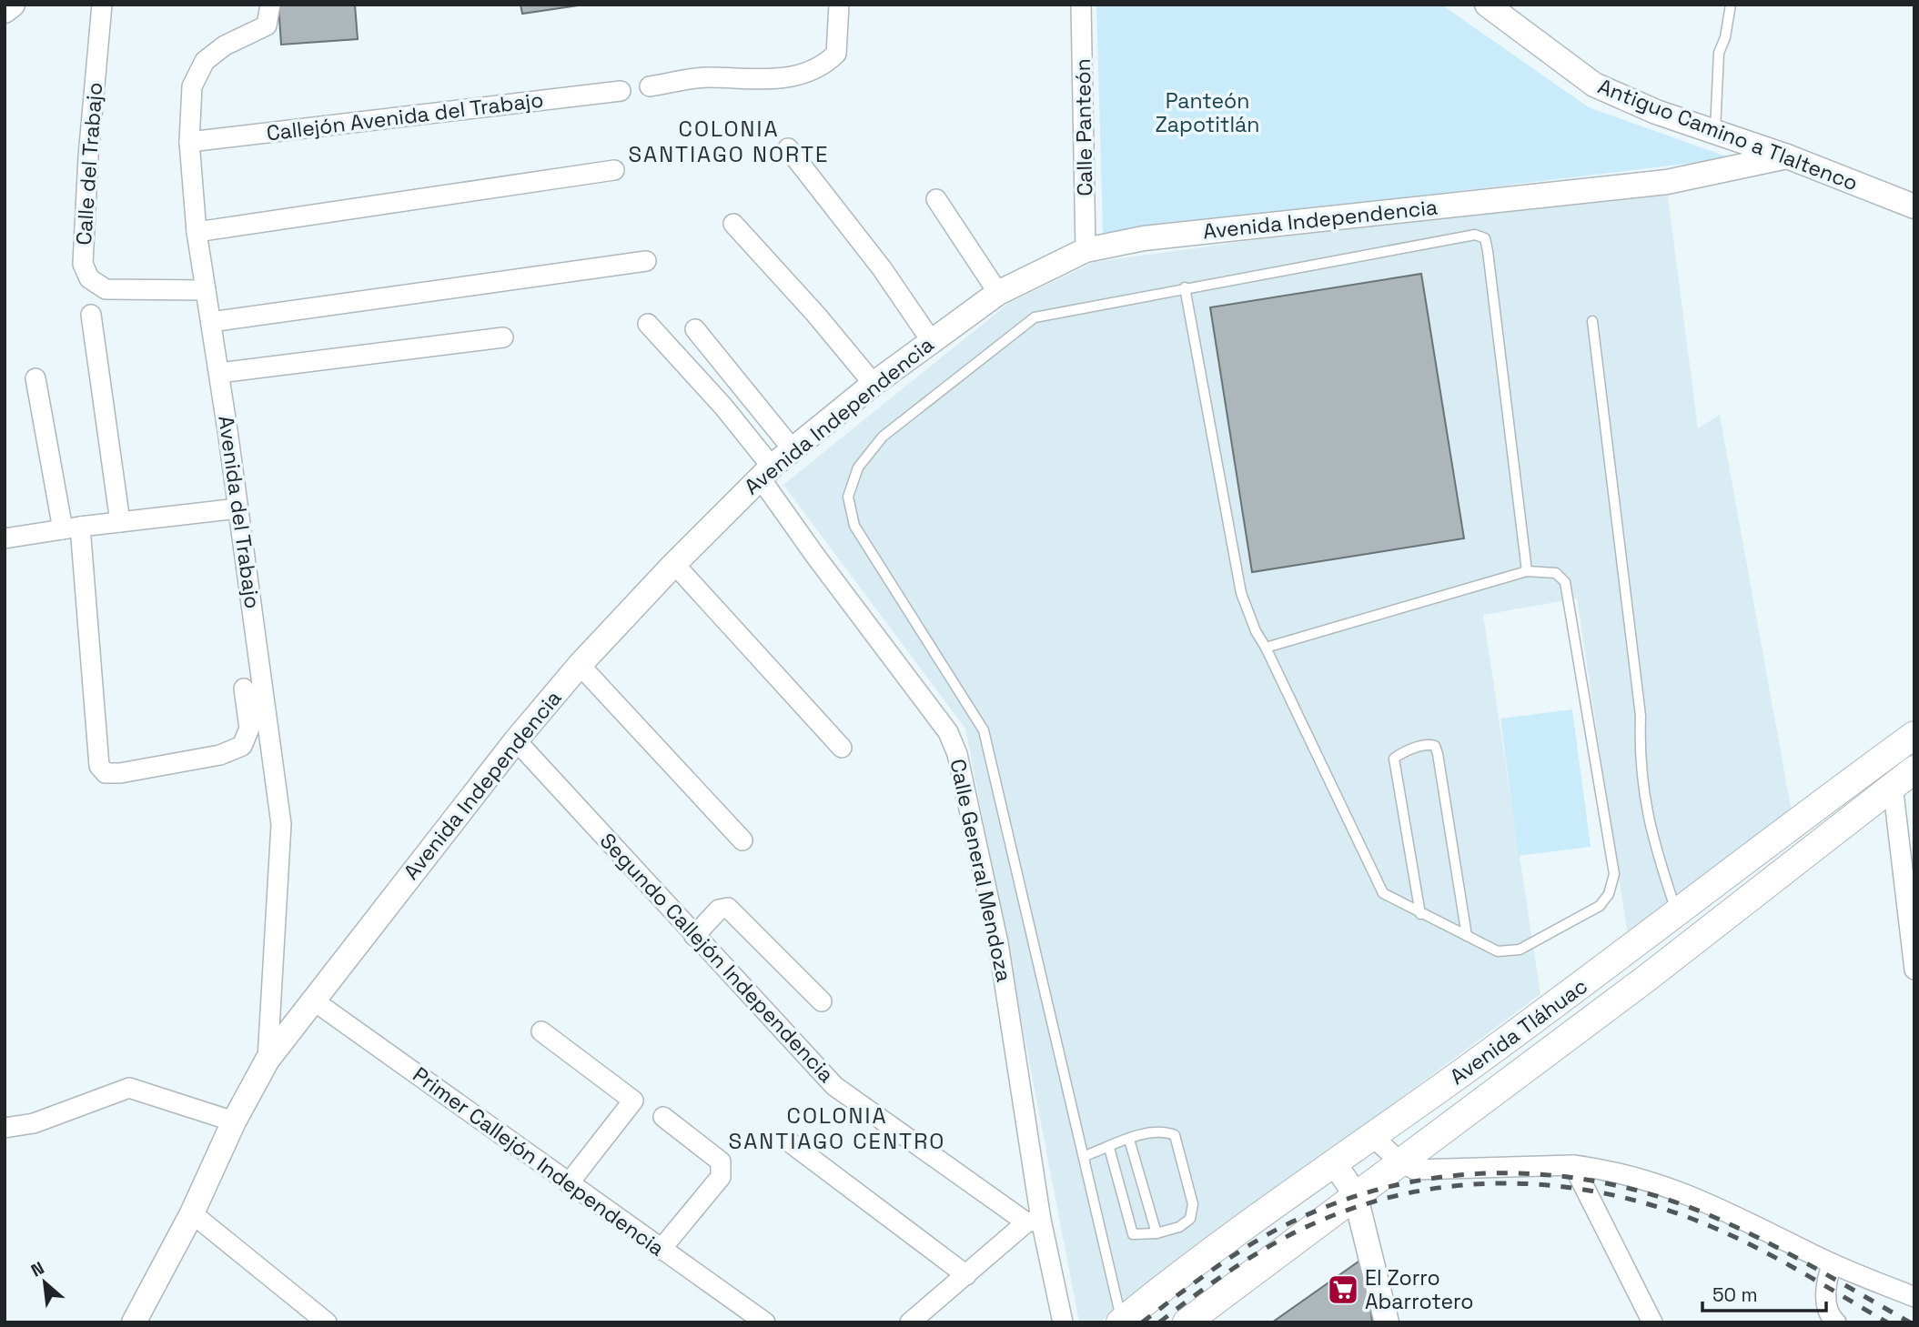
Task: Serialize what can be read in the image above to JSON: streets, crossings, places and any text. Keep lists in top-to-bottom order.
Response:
{
  "streets": {
    "main road": ["Avenida Tláhuac"],
    "street": [
      "Callejón Avenida del Trabajo",
      "Calle Panteón",
      "Antiguo Camino a Tlaltenco",
      "Calle del Trabajo",
      "Avenida Independencia",
      "Avenida del Trabajo",
      "Calle General Mendoza",
      "Segundo Callejón Independencia",
      "Primer Callejón Independencia"
    ]
  },
  "crossings": [
    ["Callejón Avenida del Trabajo", "Avenida del Trabajo"],
    ["Calle Panteón", "Avenida Independencia"],
    ["Antiguo Camino a Tlaltenco", "Avenida Independencia"],
    ["Calle del Trabajo", "Avenida del Trabajo"],
    ["Avenida Independencia", "Avenida del Trabajo"],
    ["Avenida Independencia", "Calle General Mendoza"],
    ["Avenida Independencia", "Segundo Callejón Independencia"],
    ["Avenida Independencia", "Primer Callejón Independencia"],
    ["Calle General Mendoza", "Segundo Callejón Independencia"]
  ],
  "districts": ["COLONIA SANTIAGO NORTE", "COLONIA SANTIAGO CENTRO"],
  "parks": ["Panteón Zapotitlán"],
  "places": {
    "supermarket": ["El Zorro Abarrotero"]
  },
  "scale_bar": "50 m",
  "north": "top left"
}
